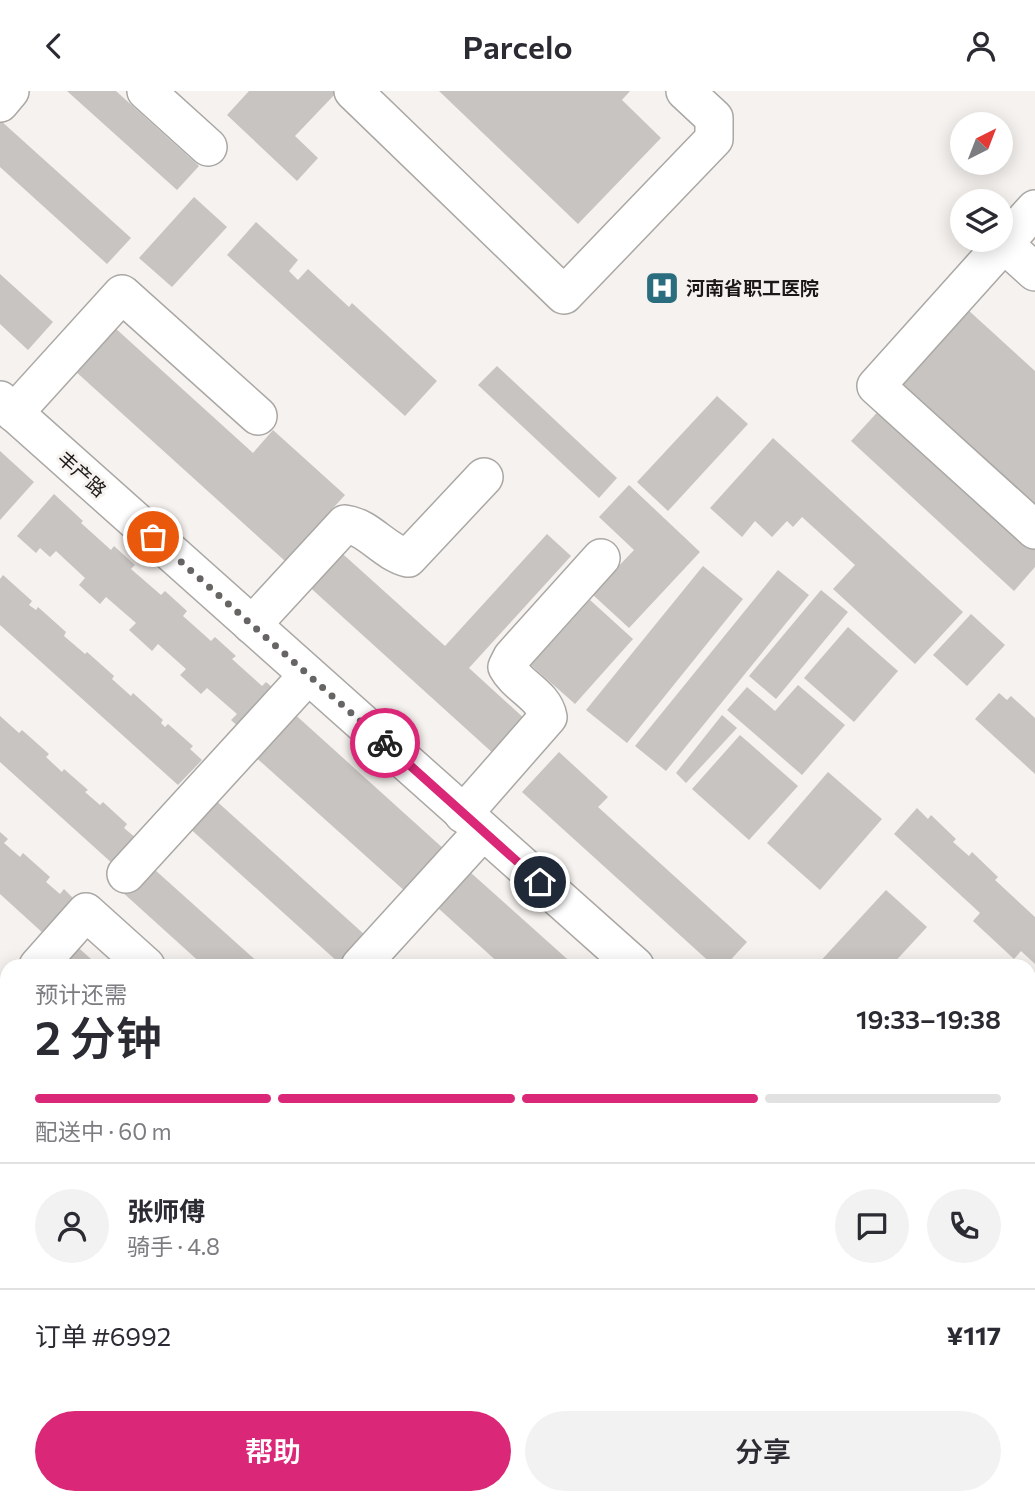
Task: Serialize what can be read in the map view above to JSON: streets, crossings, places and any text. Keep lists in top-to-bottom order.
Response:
{
  "streets": {
    "street": ["丰产路"]
  },
  "places": {
    "hospital": ["河南省职工医院"]
  },
  "north": "top right",
  "page": {
    "header": "Parcelo",
    "heading": ["2 分钟", "预计还需", "19:33–19:38"],
    "panel": [
      "张师傅",
      "骑手 · 4.8",
      "订单 #6992",
      "¥117"
    ],
    "bar": "配送中 · 60 m",
    "buttons": ["帮助", "分享"]
  }
}
